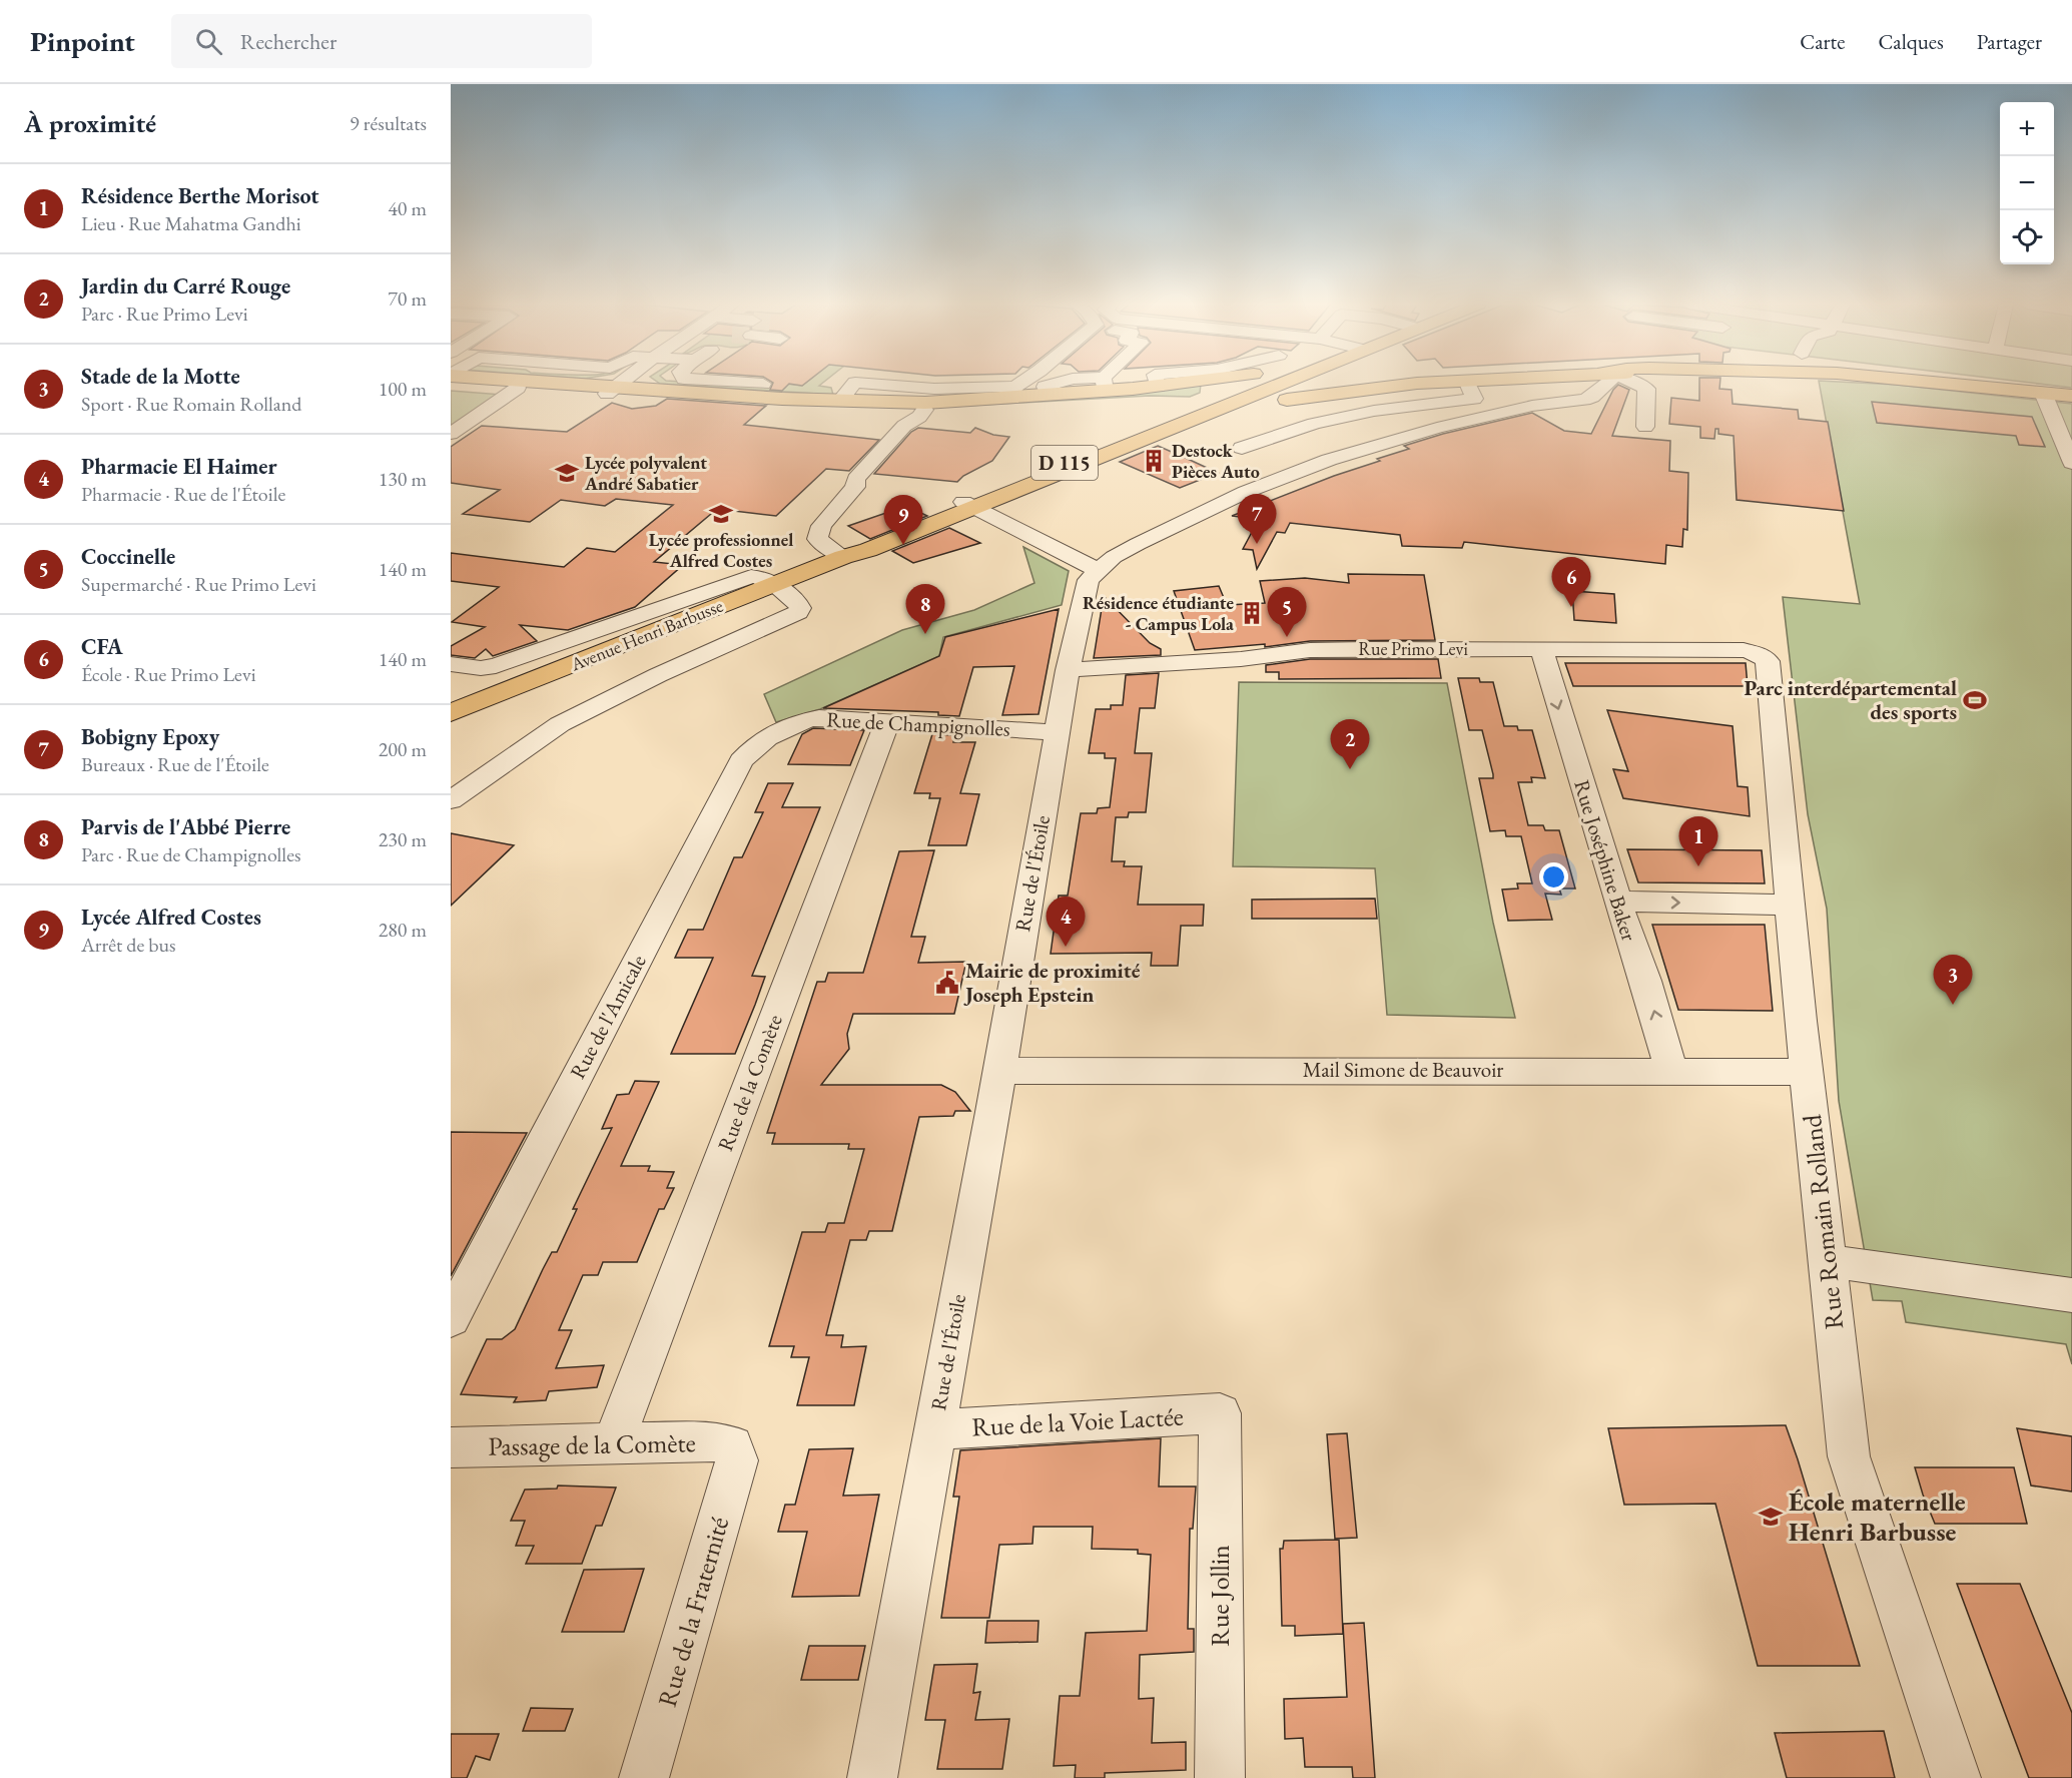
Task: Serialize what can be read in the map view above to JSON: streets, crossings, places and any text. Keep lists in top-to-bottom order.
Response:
{
  "streets": {
    "main road": ["D 115", "Avenue Henri Barbusse"],
    "street": [
      "Rue Primo Levi",
      "Rue de Champignolles",
      "Rue Joséphine Baker",
      "Rue de l'Étoile",
      "Rue de l'Amicale",
      "Mail Simone de Beauvoir",
      "Rue de la Comète",
      "Rue Romain Rolland",
      "Rue de la Voie Lactée",
      "Passage de la Comète",
      "Rue Jollin",
      "Rue de la Fraternité"
    ]
  },
  "crossings": [
    ["Rue Primo Levi", "Rue Joséphine Baker"],
    ["Rue Primo Levi", "Rue de l'Étoile"],
    ["Rue Primo Levi", "Rue Romain Rolland"],
    ["Rue de Champignolles", "Rue de l'Étoile"],
    ["Rue de Champignolles", "Rue de l'Amicale"],
    ["Rue de Champignolles", "Rue de la Comète"],
    ["Rue Joséphine Baker", "Mail Simone de Beauvoir"],
    ["Rue de l'Étoile", "Mail Simone de Beauvoir"],
    ["Rue de l'Étoile", "Rue de la Voie Lactée"],
    ["Mail Simone de Beauvoir", "Rue Romain Rolland"],
    ["Rue de la Comète", "Passage de la Comète"],
    ["Rue de la Voie Lactée", "Rue Jollin"],
    ["Passage de la Comète", "Rue de la Fraternité"]
  ],
  "places": {
    "building": ["Destock Pièces Auto", "Résidence étudiante - Campus Lola"],
    "school or university": ["Lycée polyvalent André Sabatier", "Lycée professionnel Alfred Costes", "École maternelle Henri Barbusse"],
    "sports": ["Parc interdépartemental des sports"],
    "public building": ["Mairie de proximité Joseph Epstein"]
  },
  "page": {
    "header": "Pinpoint",
    "search": "Rechercher",
    "nav": ["Carte", "Calques", "Partager"],
    "heading": ["À proximité", "9 résultats"],
    "map_buttons": ["+", "−"],
    "list": [
      {
        "mark": "1",
        "name": "Résidence Berthe Morisot",
        "note": "Lieu · Rue Mahatma Gandhi",
        "value": "40 m"
      },
      {
        "mark": "2",
        "name": "Jardin du Carré Rouge",
        "note": "Parc · Rue Primo Levi",
        "value": "70 m"
      },
      {
        "mark": "3",
        "name": "Stade de la Motte",
        "note": "Sport · Rue Romain Rolland",
        "value": "100 m"
      },
      {
        "mark": "4",
        "name": "Pharmacie El Haimer",
        "note": "Pharmacie · Rue de l'Étoile",
        "value": "130 m"
      },
      {
        "mark": "5",
        "name": "Coccinelle",
        "note": "Supermarché · Rue Primo Levi",
        "value": "140 m"
      },
      {
        "mark": "6",
        "name": "CFA",
        "note": "École · Rue Primo Levi",
        "value": "140 m"
      },
      {
        "mark": "7",
        "name": "Bobigny Epoxy",
        "note": "Bureaux · Rue de l'Étoile",
        "value": "200 m"
      },
      {
        "mark": "8",
        "name": "Parvis de l'Abbé Pierre",
        "note": "Parc · Rue de Champignolles",
        "value": "230 m"
      },
      {
        "mark": "9",
        "name": "Lycée Alfred Costes",
        "note": "Arrêt de bus",
        "value": "280 m"
      }
    ],
    "pins": [
      "7",
      "9",
      "6",
      "8",
      "5",
      "2",
      "1",
      "4",
      "3"
    ]
  }
}
